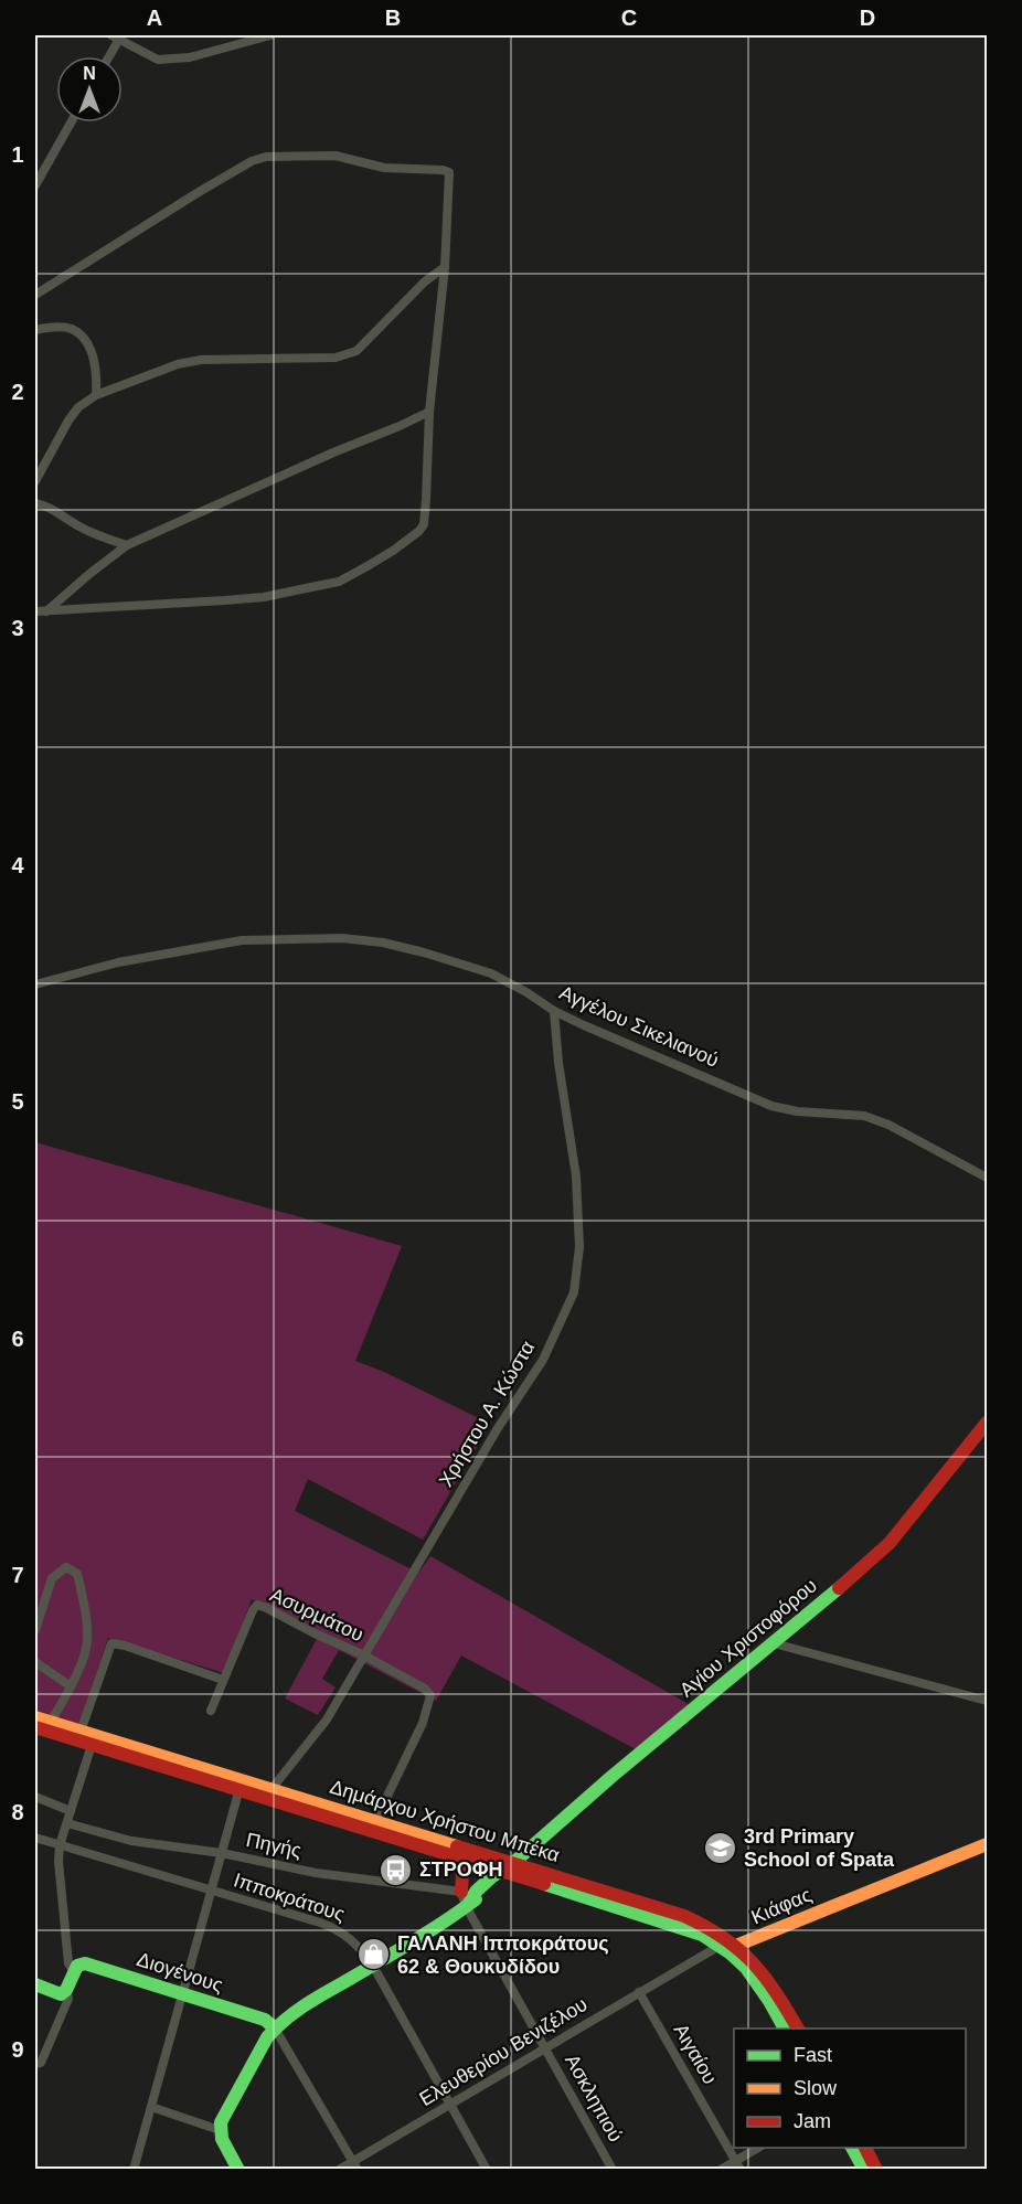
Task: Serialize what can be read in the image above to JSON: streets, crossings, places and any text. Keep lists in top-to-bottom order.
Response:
{
  "streets": {
    "main road": [
      "Αγίου Χριστοφόρου",
      "Δημάρχου Χρήστου Μπέκα",
      "Κιάφας",
      "Διογένους"
    ],
    "street": [
      "Αγγέλου Σικελιανού",
      "Χρήστου Α. Κώστα",
      "Ασυρμάτου",
      "Πηγής",
      "Ιπποκράτους",
      "Ελευθερίου Βενιζέλου",
      "Αιγαίου",
      "Ασκληπιού"
    ]
  },
  "crossings": [
    ["Αγγέλου Σικελιανού", "Χρήστου Α. Κώστα"],
    ["Χρήστου Α. Κώστα", "Ασυρμάτου"],
    ["Χρήστου Α. Κώστα", "Δημάρχου Χρήστου Μπέκα"],
    ["Ασυρμάτου", "Δημάρχου Χρήστου Μπέκα"],
    ["Αγίου Χριστοφόρου", "Δημάρχου Χρήστου Μπέκα"],
    ["Αγίου Χριστοφόρου", "Πηγής"],
    ["Αγίου Χριστοφόρου", "Ιπποκράτους"],
    ["Αγίου Χριστοφόρου", "Διογένους"],
    ["Αγίου Χριστοφόρου", "Ασκληπιού"],
    ["Δημάρχου Χρήστου Μπέκα", "Κιάφας"],
    ["Δημάρχου Χρήστου Μπέκα", "Ελευθερίου Βενιζέλου"],
    ["Πηγής", "Ασκληπιού"],
    ["Ιπποκράτους", "Ελευθερίου Βενιζέλου"],
    ["Ελευθερίου Βενιζέλου", "Αιγαίου"],
    ["Ελευθερίου Βενιζέλου", "Ασκληπιού"]
  ],
  "places": {
    "school or university": ["3rd Primary School of Spata"],
    "bus stop": ["ΣΤΡΟΦΗ"],
    "shop": ["ΓΑΛΑΝΗ Ιπποκράτους 62 & Θουκυδίδου"]
  },
  "legend": ["Fast", "Slow", "Jam"],
  "north": "top",
  "grid": {
    "columns": [
      "A",
      "B",
      "C",
      "D"
    ],
    "rows": [
      "1",
      "2",
      "3",
      "4",
      "5",
      "6",
      "7",
      "8",
      "9"
    ]
  }
}
